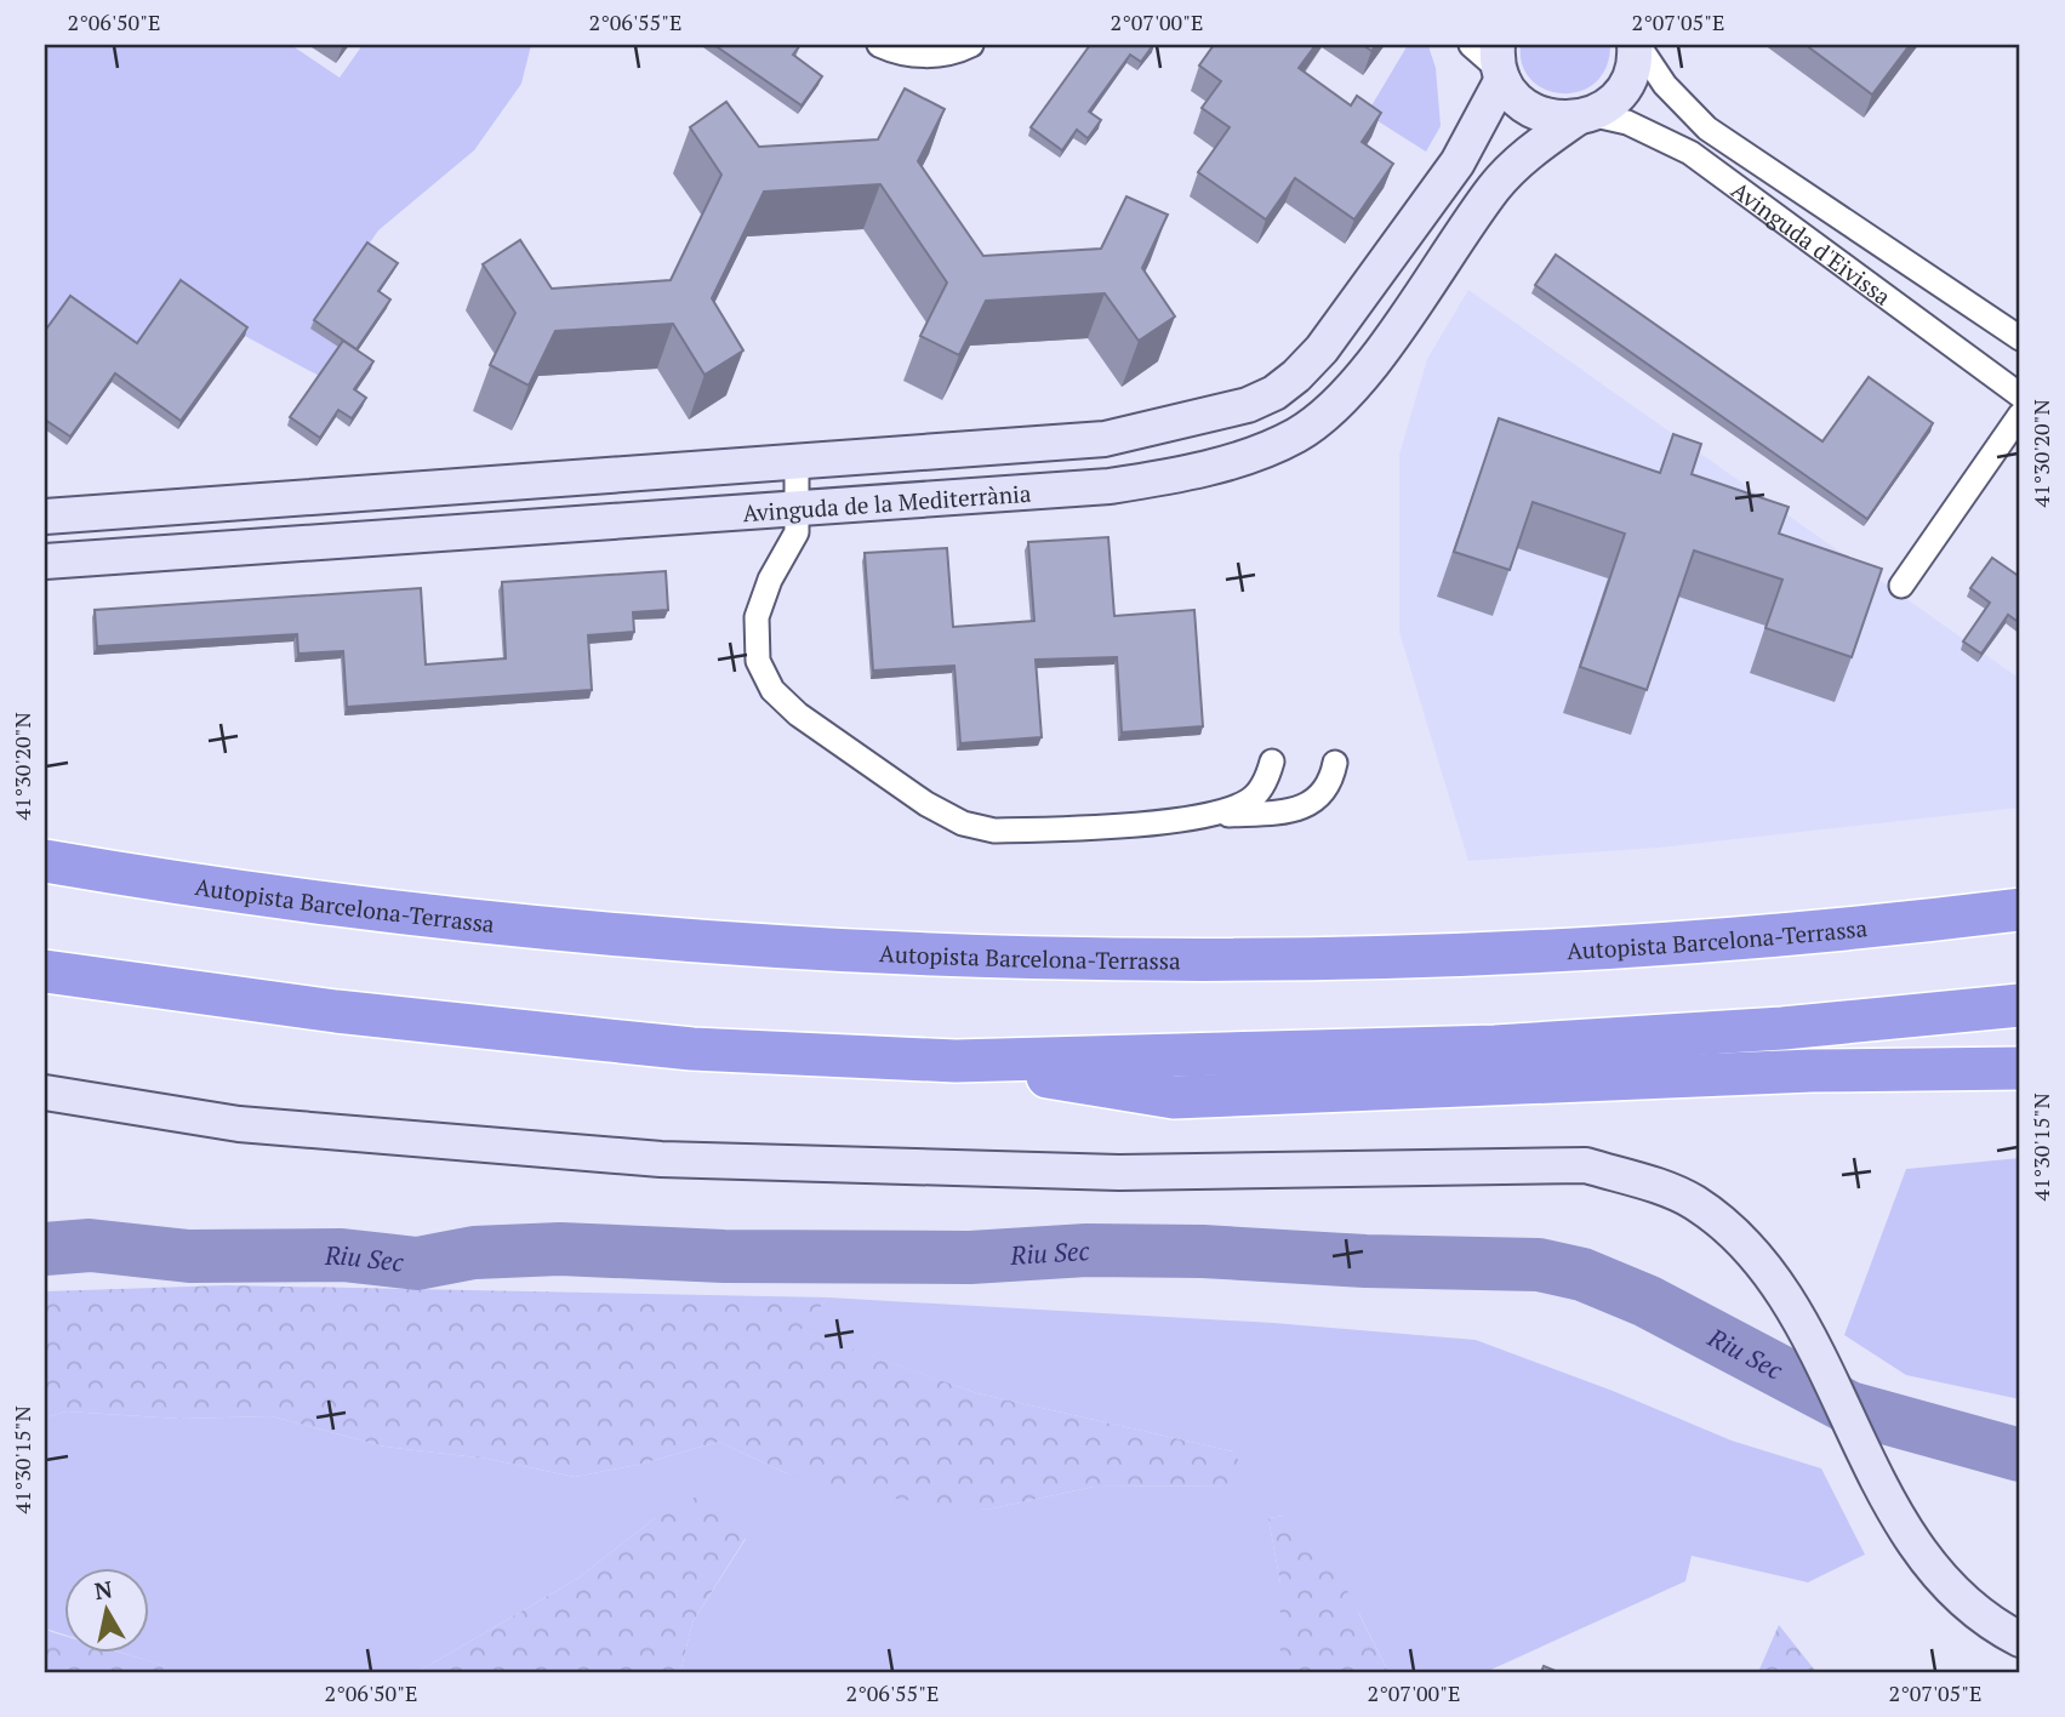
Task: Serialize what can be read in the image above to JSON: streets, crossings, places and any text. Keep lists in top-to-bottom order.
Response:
{
  "streets": {
    "highway": ["Autopista Barcelona-Terrassa"],
    "street": ["Avinguda d'Eivissa", "Avinguda de la Mediterrània"]
  },
  "crossings": [
    ["Avinguda d'Eivissa", "Avinguda de la Mediterrània"]
  ],
  "water": ["Riu Sec"],
  "north": "top",
  "coordinates": [
    "2°06'50\"E",
    "2°06'55\"E",
    "2°07'00\"E",
    "2°07'05\"E",
    "41°30'20\"N",
    "41°30'15\"N"
  ]
}
